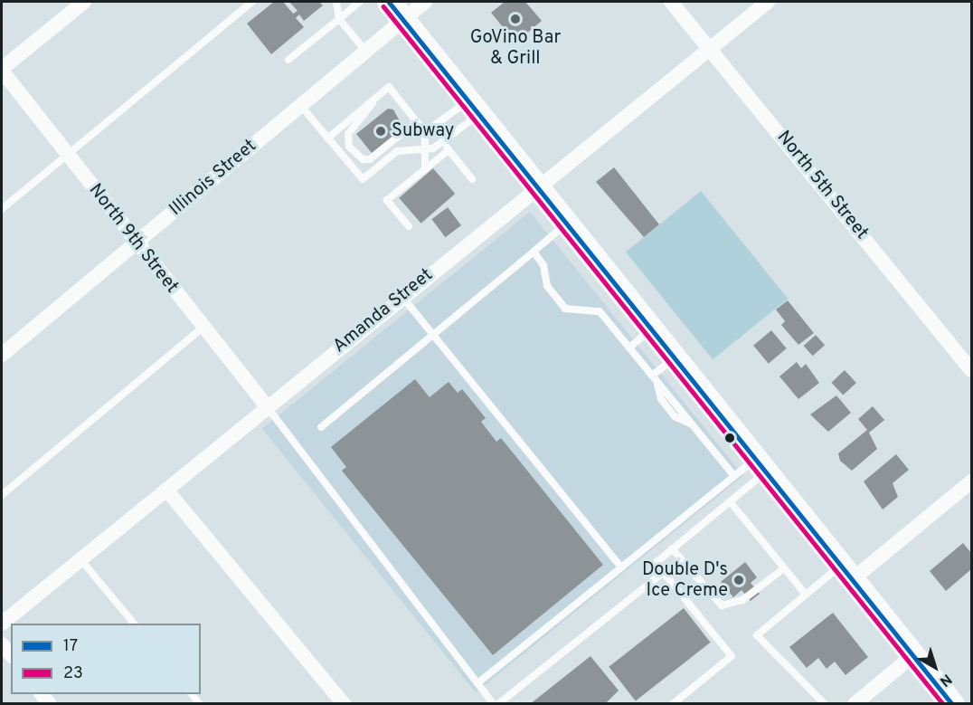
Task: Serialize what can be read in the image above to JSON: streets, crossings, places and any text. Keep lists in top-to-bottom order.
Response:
{
  "streets": {
    "street": [
      "Illinois Street",
      "North 5th Street",
      "North 9th Street",
      "Amanda Street"
    ]
  },
  "crossings": [
    ["Illinois Street", "North 9th Street"],
    ["North 5th Street", "Amanda Street"],
    ["North 9th Street", "Amanda Street"]
  ],
  "places": ["GoVino Bar & Grill", "Subway", "Double D's Ice Creme"],
  "lines": ["transit line 17", "transit line 23"],
  "legend": ["17", "23"],
  "north": "bottom right"
}
